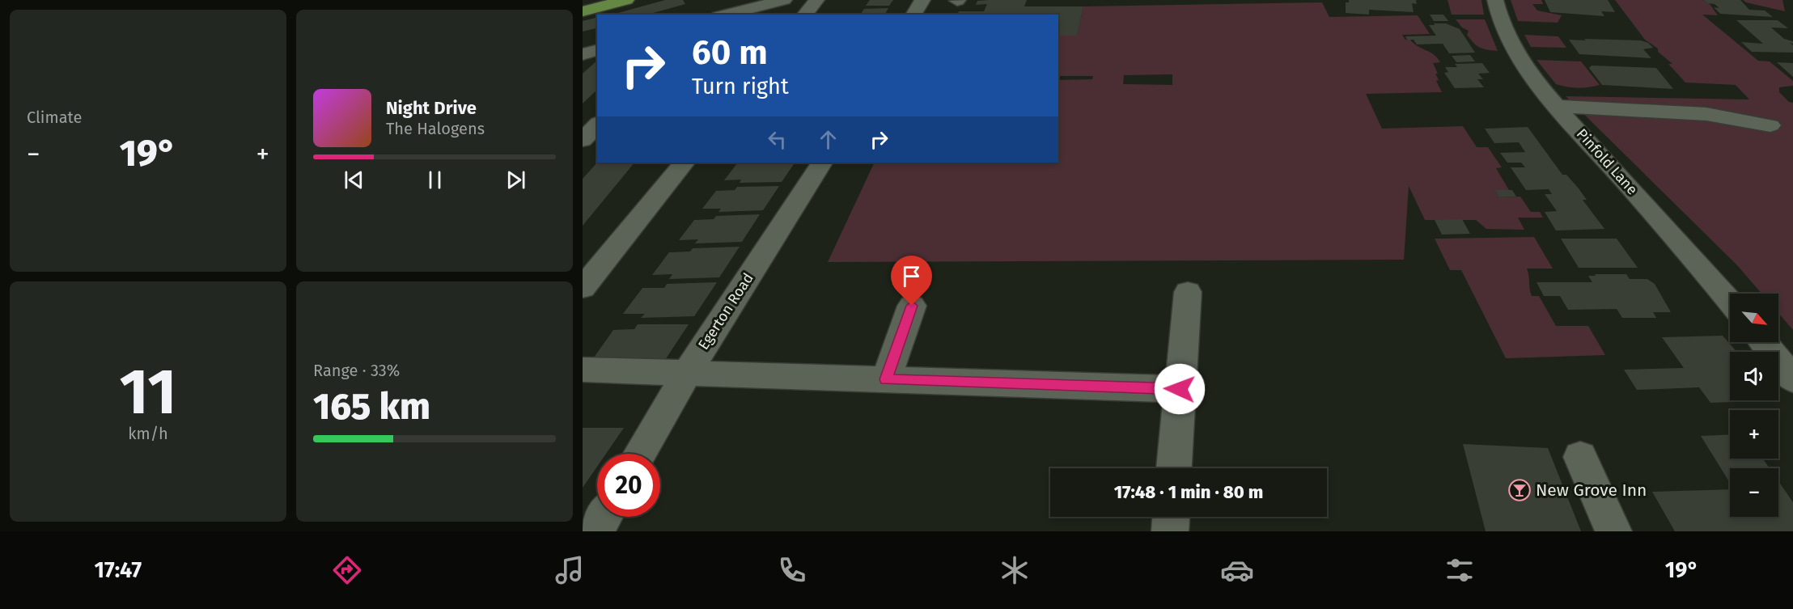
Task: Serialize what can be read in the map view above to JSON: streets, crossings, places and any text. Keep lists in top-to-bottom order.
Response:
{
  "streets": {
    "street": ["Pinfold Lane", "Egerton Road"]
  },
  "places": {
    "bar": ["New Grove Inn"]
  },
  "north": "bottom right",
  "page": {
    "tile": [
      "Climate",
      ["11", "km/h"],
      ["Range · 33%", "165 km"]
    ],
    "turn": ["60 m", "Turn right"],
    "song": ["Night Drive", "The Halogens"],
    "heat": ["−", "19°", "+"],
    "map_buttons": ["+", "−"],
    "limit": "20",
    "trip": "17:48 · 1 min · 80 m",
    "tabs": ["17:47", "19°"]
  }
}
